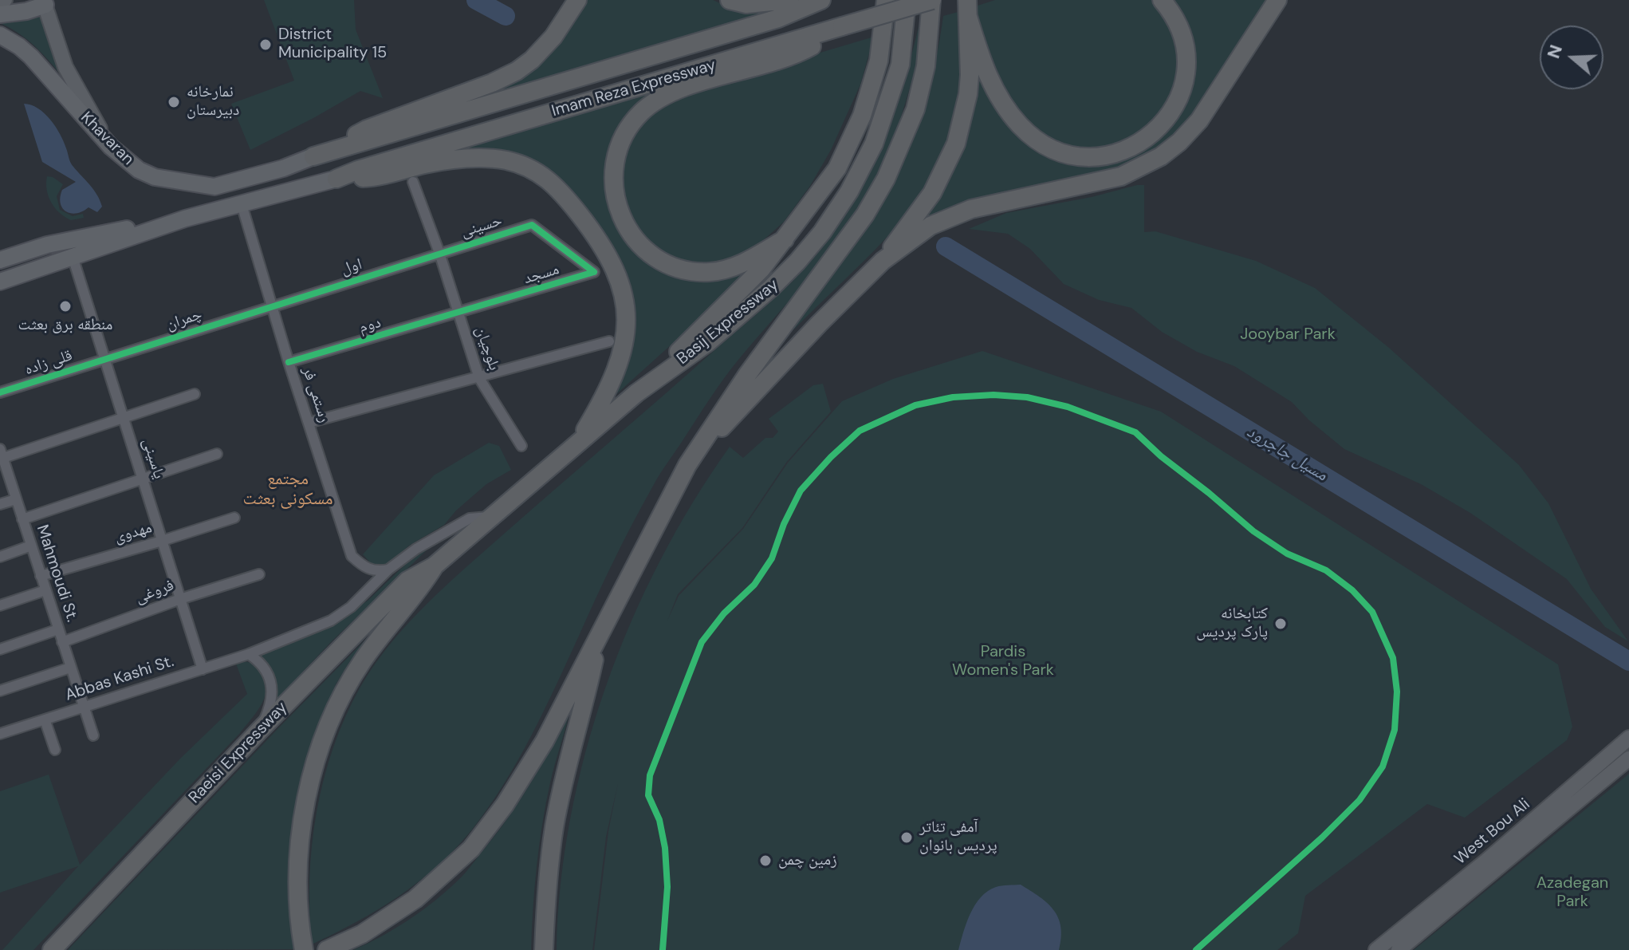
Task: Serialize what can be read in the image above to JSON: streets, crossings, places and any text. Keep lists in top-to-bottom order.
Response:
{
  "streets": {
    "highway": ["Imam Reza Expressway", "Basij Expressway", "Raeisi Expressway"],
    "main road": ["Khavaran", "West Bou Ali"],
    "street": [
      "حسینی",
      "اول",
      "مسجد",
      "چمران",
      "دوم",
      "بلوچیان",
      "قلی زاده",
      "رستمی فر",
      "یاسینی",
      "مهدوی",
      "Mahmoudi St.",
      "فروغی",
      "Abbas Kashi St."
    ]
  },
  "crossings": [
    ["Imam Reza Expressway", "Khavaran"],
    ["Imam Reza Expressway", "Basij Expressway"],
    ["حسینی", "اول"],
    ["حسینی", "مسجد"],
    ["حسینی", "بلوچیان"],
    ["اول", "چمران"],
    ["اول", "بلوچیان"],
    ["اول", "رستمی فر"],
    ["مسجد", "دوم"],
    ["مسجد", "بلوچیان"],
    ["چمران", "قلی زاده"],
    ["چمران", "رستمی فر"],
    ["چمران", "یاسینی"],
    ["Basij Expressway", "Abbas Kashi St."],
    ["Basij Expressway", "Raeisi Expressway"],
    ["دوم", "بلوچیان"],
    ["دوم", "رستمی فر"],
    ["قلی زاده", "یاسینی"],
    ["رستمی فر", "Abbas Kashi St."],
    ["یاسینی", "مهدوی"],
    ["یاسینی", "فروغی"],
    ["یاسینی", "Abbas Kashi St."],
    ["مهدوی", "Mahmoudi St."],
    ["Mahmoudi St.", "فروغی"],
    ["Mahmoudi St.", "Abbas Kashi St."]
  ],
  "districts": ["مجتمع مسکونی بعثت"],
  "water": ["مسیل جاجرود"],
  "parks": ["Jooybar Park", "Pardis Women's Park", "Azadegan Park"],
  "places": [
    "District Municipality 15",
    "نمارخانه دبیرستان",
    "منطقه برق بعثت",
    "کتابخانه پارک پردیس",
    "آمفی تئاتر پردیس بانوان",
    "زمین چمن"
  ],
  "north": "left"
}
